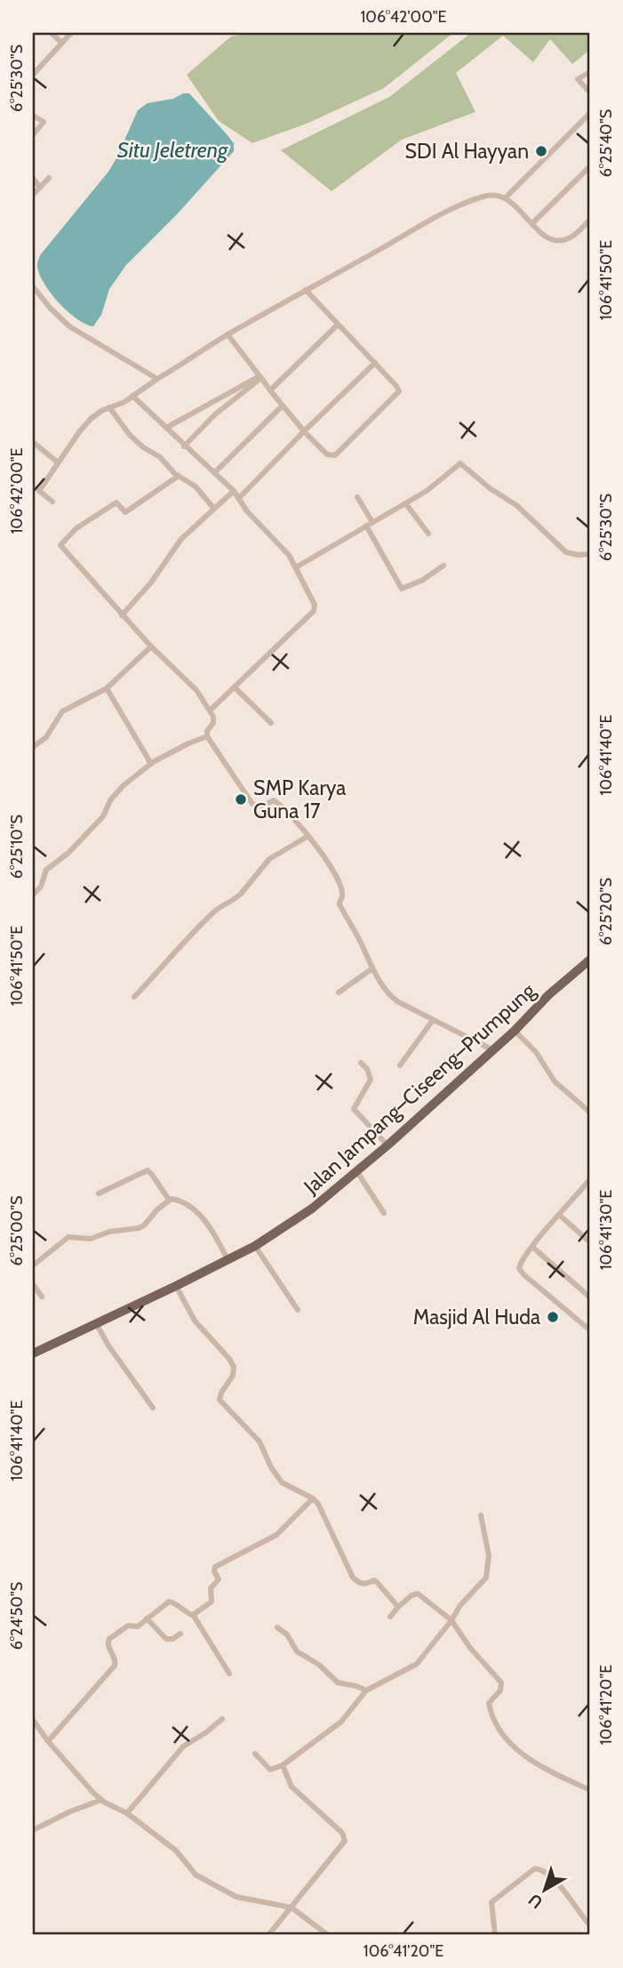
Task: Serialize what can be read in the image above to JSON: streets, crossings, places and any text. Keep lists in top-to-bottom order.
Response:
{
  "streets": {
    "main road": ["Jalan Jampang–Ciseeng–Prumpung"]
  },
  "water": ["Situ Jeletreng"],
  "places": ["SDI Al Hayyan", "SMP Karya Guna 17", "Masjid Al Huda"],
  "north": "bottom left",
  "coordinates": [
    "106°42'00\"E",
    "6°25'30\"S",
    "6°25'40\"S",
    "106°41'50\"E",
    "106°41'40\"E",
    "6°25'10\"S",
    "6°25'20\"S",
    "106°41'30\"E",
    "6°25'00\"S",
    "6°24'50\"S",
    "106°41'20\"E"
  ]
}
